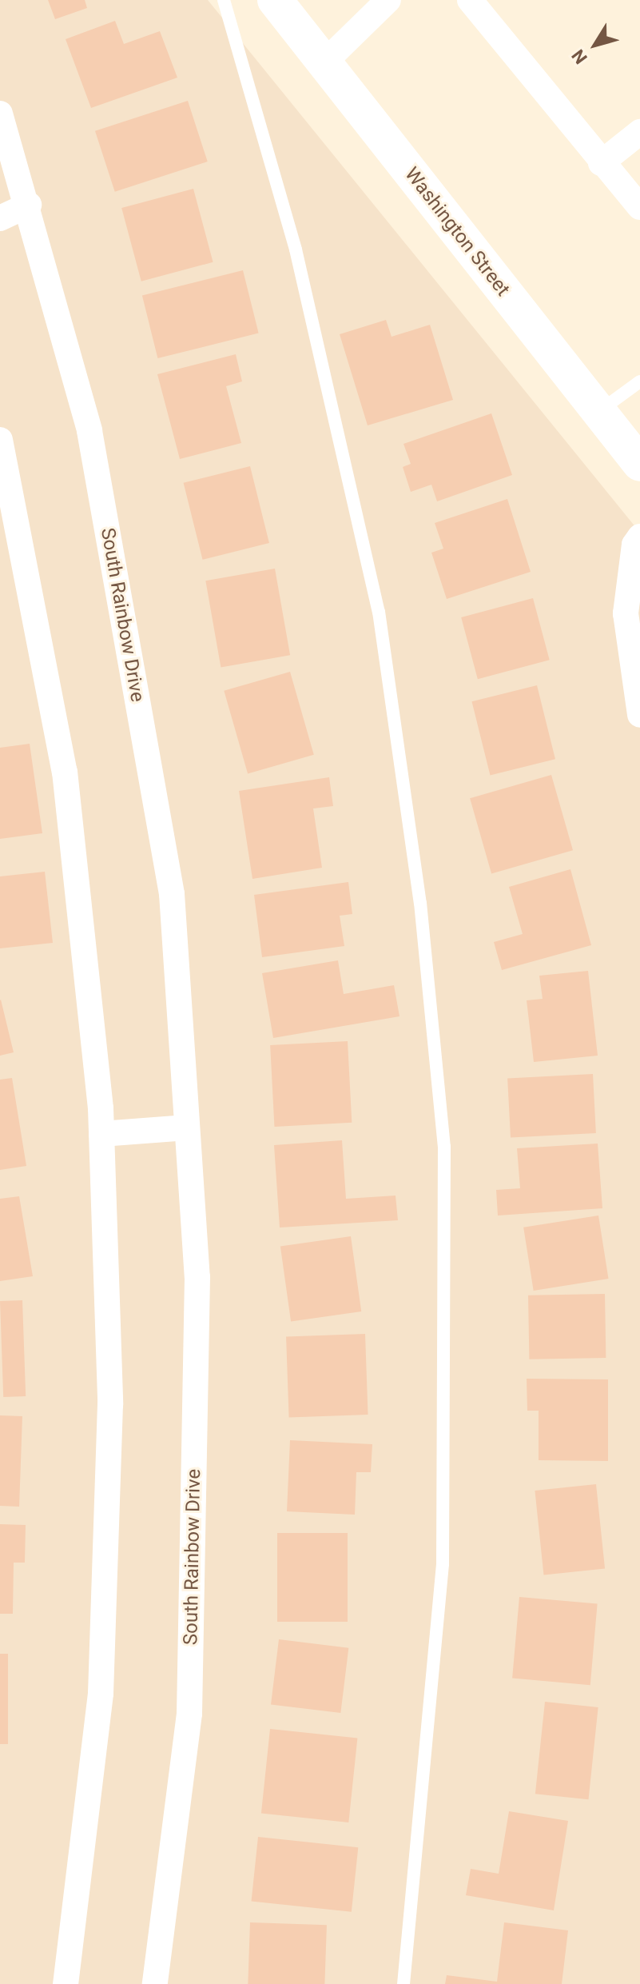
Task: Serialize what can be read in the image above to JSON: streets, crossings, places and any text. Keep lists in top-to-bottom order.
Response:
{
  "streets": {
    "street": ["Washington Street", "South Rainbow Drive"]
  },
  "north": "bottom left"
}
